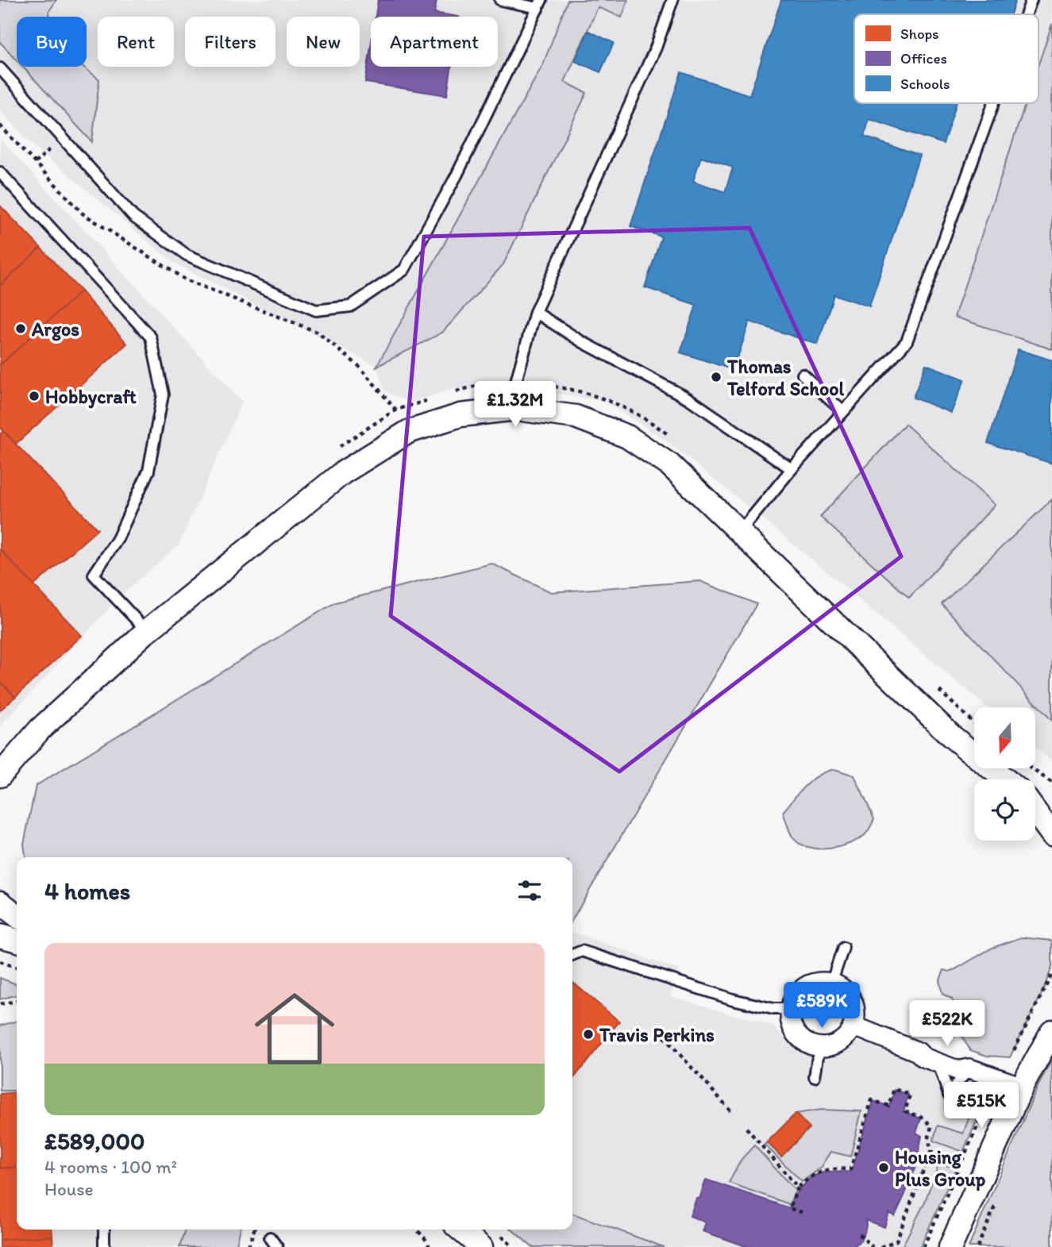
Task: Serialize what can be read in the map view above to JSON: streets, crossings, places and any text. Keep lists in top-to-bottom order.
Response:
{
  "places": [
    "Argos",
    "Thomas Telford School",
    "Hobbycraft",
    "Travis Perkins",
    "Housing Plus Group"
  ],
  "legend": ["Shops", "Offices", "Schools"],
  "north": "bottom",
  "page": {
    "chip": [
      "Buy",
      "Rent",
      "Filters",
      "New",
      "Apartment"
    ],
    "price": [
      "£1.32M",
      "£589K",
      "£522K",
      "£515K"
    ],
    "heading": "4 homes",
    "list": [
      {
        "name": "£589,000",
        "note": "4 rooms · 100 m² · House"
      }
    ]
  }
}
